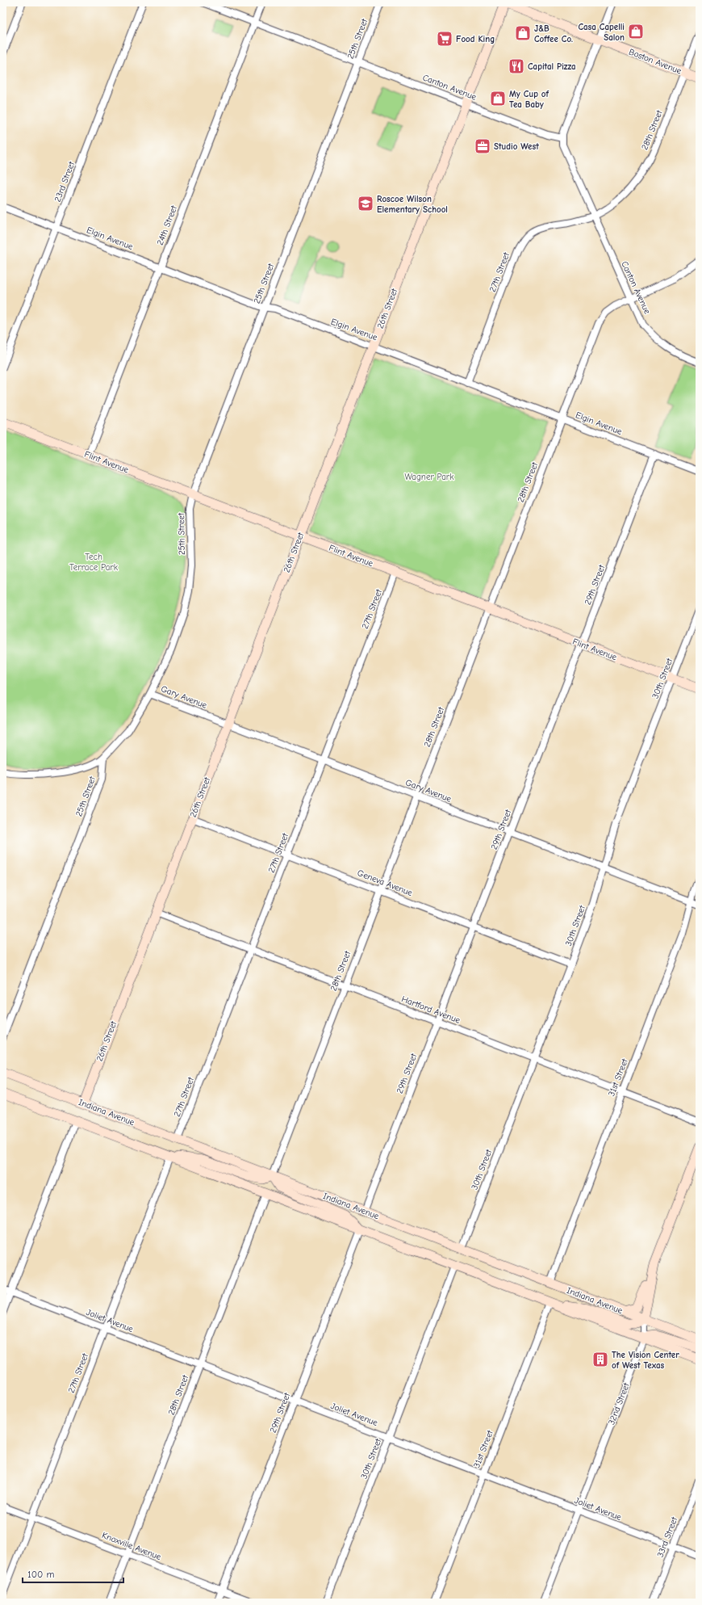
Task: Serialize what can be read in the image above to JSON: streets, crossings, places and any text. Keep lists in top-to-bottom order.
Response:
{
  "streets": {
    "street": [
      "25th Street",
      "Boston Avenue",
      "Canton Avenue",
      "28th Street",
      "23rd Street",
      "24th Street",
      "Elgin Avenue",
      "27th Street",
      "26th Street",
      "Flint Avenue",
      "29th Street",
      "30th Street",
      "Gary Avenue",
      "Geneva Avenue",
      "Hartford Avenue",
      "31st Street",
      "Indiana Avenue",
      "Joliet Avenue",
      "32nd Street",
      "33rd Street",
      "Knoxville Avenue"
    ]
  },
  "crossings": [
    ["25th Street", "Canton Avenue"],
    ["25th Street", "Elgin Avenue"],
    ["25th Street", "Flint Avenue"],
    ["25th Street", "Gary Avenue"],
    ["Boston Avenue", "28th Street"],
    ["Boston Avenue", "26th Street"],
    ["Canton Avenue", "28th Street"],
    ["Canton Avenue", "24th Street"],
    ["Canton Avenue", "27th Street"],
    ["Canton Avenue", "26th Street"],
    ["28th Street", "Elgin Avenue"],
    ["28th Street", "27th Street"],
    ["28th Street", "Flint Avenue"],
    ["28th Street", "Gary Avenue"],
    ["28th Street", "Geneva Avenue"],
    ["28th Street", "Hartford Avenue"],
    ["28th Street", "Indiana Avenue"],
    ["28th Street", "Joliet Avenue"],
    ["28th Street", "Knoxville Avenue"],
    ["23rd Street", "Elgin Avenue"],
    ["24th Street", "Elgin Avenue"],
    ["24th Street", "Flint Avenue"],
    ["Elgin Avenue", "27th Street"],
    ["Elgin Avenue", "26th Street"],
    ["Elgin Avenue", "29th Street"],
    ["27th Street", "Flint Avenue"],
    ["27th Street", "Gary Avenue"],
    ["27th Street", "Geneva Avenue"],
    ["27th Street", "Hartford Avenue"],
    ["27th Street", "Indiana Avenue"],
    ["27th Street", "Joliet Avenue"],
    ["27th Street", "Knoxville Avenue"],
    ["26th Street", "Flint Avenue"],
    ["26th Street", "Gary Avenue"],
    ["26th Street", "Geneva Avenue"],
    ["26th Street", "Hartford Avenue"],
    ["26th Street", "Indiana Avenue"],
    ["Flint Avenue", "29th Street"],
    ["Flint Avenue", "30th Street"],
    ["29th Street", "Gary Avenue"],
    ["29th Street", "Geneva Avenue"],
    ["29th Street", "Hartford Avenue"],
    ["29th Street", "Indiana Avenue"],
    ["29th Street", "Joliet Avenue"],
    ["29th Street", "Knoxville Avenue"],
    ["30th Street", "Gary Avenue"],
    ["30th Street", "Geneva Avenue"],
    ["30th Street", "Hartford Avenue"],
    ["30th Street", "Indiana Avenue"],
    ["30th Street", "Joliet Avenue"],
    ["Gary Avenue", "31st Street"],
    ["Hartford Avenue", "31st Street"],
    ["31st Street", "Indiana Avenue"],
    ["31st Street", "Joliet Avenue"],
    ["Indiana Avenue", "32nd Street"],
    ["Joliet Avenue", "32nd Street"],
    ["Joliet Avenue", "33rd Street"]
  ],
  "parks": ["Wagner Park", "Tech Terrace Park"],
  "places": {
    "shop": ["Casa Capelli Salon", "J&B Coffee Co.", "My Cup of Tea Baby"],
    "supermarket": ["Food King"],
    "restaurant": ["Capital Pizza"],
    "office": ["Studio West"],
    "school or university": ["Roscoe Wilson Elementary School"],
    "building": ["The Vision Center of West Texas"]
  },
  "scale_bar": "100 m"
}
